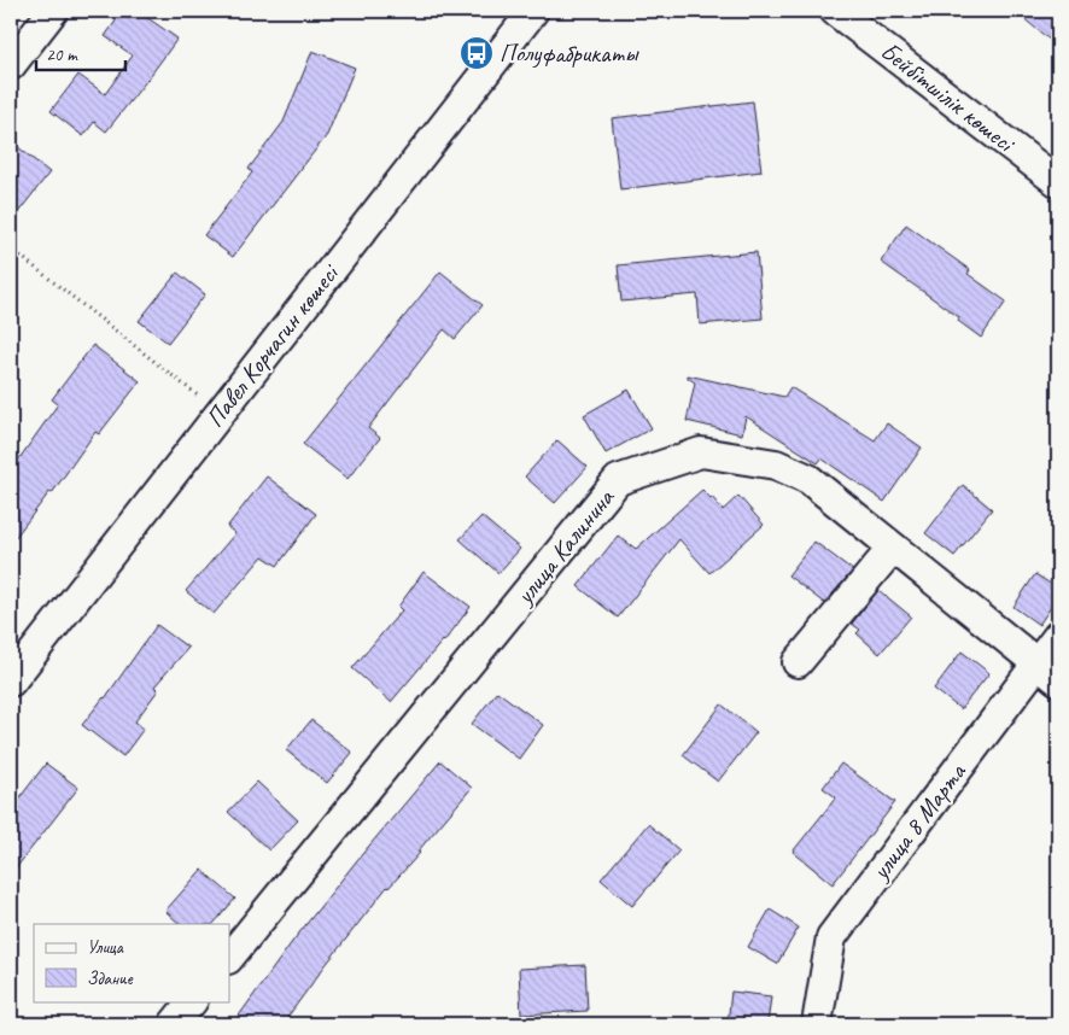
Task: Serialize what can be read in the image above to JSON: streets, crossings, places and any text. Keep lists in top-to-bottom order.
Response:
{
  "streets": {
    "street": [
      "Бейбітшілік көшесі",
      "Павел Корчагин көшесі",
      "улица Калинина",
      "улица 8 Марта"
    ]
  },
  "crossings": [
    ["улица Калинина", "улица 8 Марта"]
  ],
  "places": {
    "bus stop": ["Полуфабрикаты"]
  },
  "legend": ["Улица", "Здание"],
  "scale_bar": "20 m"
}
